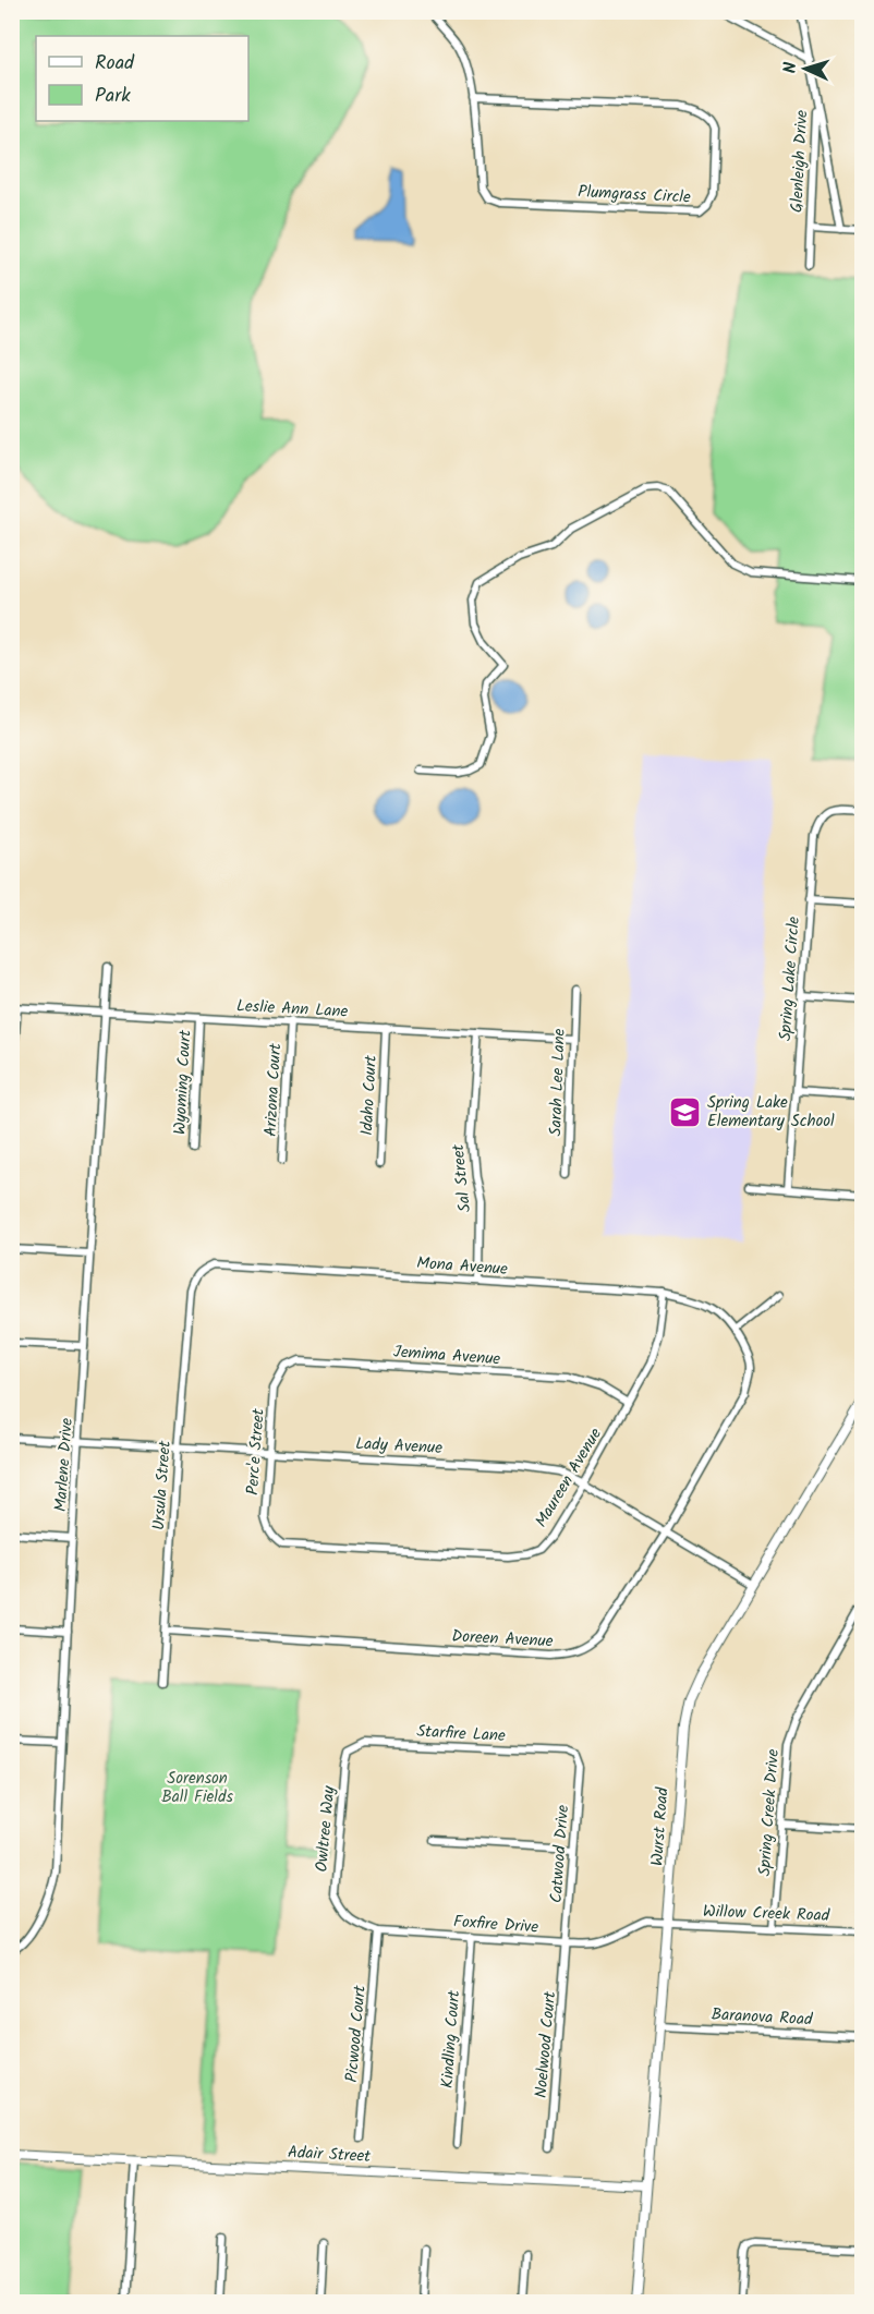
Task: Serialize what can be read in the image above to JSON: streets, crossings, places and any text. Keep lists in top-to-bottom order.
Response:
{
  "streets": {
    "street": [
      "Glenleigh Drive",
      "Plumgrass Circle",
      "Spring Lake Circle",
      "Leslie Ann Lane",
      "Wyoming Court",
      "Sarah Lee Lane",
      "Arizona Court",
      "Idaho Court",
      "Sal Street",
      "Mona Avenue",
      "Jemima Avenue",
      "Lady Avenue",
      "Perc'e Street",
      "Marlene Drive",
      "Maureen Avenue",
      "Ursula Street",
      "Doreen Avenue",
      "Starfire Lane",
      "Spring Creek Drive",
      "Wurst Road",
      "Owltree Way",
      "Catwood Drive",
      "Willow Creek Road",
      "Foxfire Drive",
      "Baranova Road",
      "Picwood Court",
      "Kindling Court",
      "Noelwood Court",
      "Adair Street"
    ]
  },
  "crossings": [
    ["Leslie Ann Lane", "Wyoming Court"],
    ["Leslie Ann Lane", "Sarah Lee Lane"],
    ["Leslie Ann Lane", "Arizona Court"],
    ["Leslie Ann Lane", "Idaho Court"],
    ["Leslie Ann Lane", "Sal Street"],
    ["Leslie Ann Lane", "Marlene Drive"],
    ["Sal Street", "Mona Avenue"],
    ["Mona Avenue", "Maureen Avenue"],
    ["Mona Avenue", "Ursula Street"],
    ["Mona Avenue", "Doreen Avenue"],
    ["Jemima Avenue", "Perc'e Street"],
    ["Jemima Avenue", "Maureen Avenue"],
    ["Lady Avenue", "Perc'e Street"],
    ["Lady Avenue", "Marlene Drive"],
    ["Lady Avenue", "Maureen Avenue"],
    ["Lady Avenue", "Ursula Street"],
    ["Lady Avenue", "Doreen Avenue"],
    ["Lady Avenue", "Wurst Road"],
    ["Perc'e Street", "Maureen Avenue"],
    ["Ursula Street", "Doreen Avenue"],
    ["Starfire Lane", "Owltree Way"],
    ["Starfire Lane", "Catwood Drive"],
    ["Spring Creek Drive", "Willow Creek Road"],
    ["Wurst Road", "Willow Creek Road"],
    ["Wurst Road", "Foxfire Drive"],
    ["Wurst Road", "Baranova Road"],
    ["Wurst Road", "Adair Street"],
    ["Owltree Way", "Foxfire Drive"],
    ["Catwood Drive", "Foxfire Drive"],
    ["Catwood Drive", "Noelwood Court"],
    ["Willow Creek Road", "Foxfire Drive"],
    ["Foxfire Drive", "Picwood Court"],
    ["Foxfire Drive", "Kindling Court"],
    ["Foxfire Drive", "Noelwood Court"]
  ],
  "parks": ["Sorenson Ball Fields"],
  "places": {
    "school or university": ["Spring Lake Elementary School"]
  },
  "legend": ["Road", "Park"],
  "north": "left"
}
